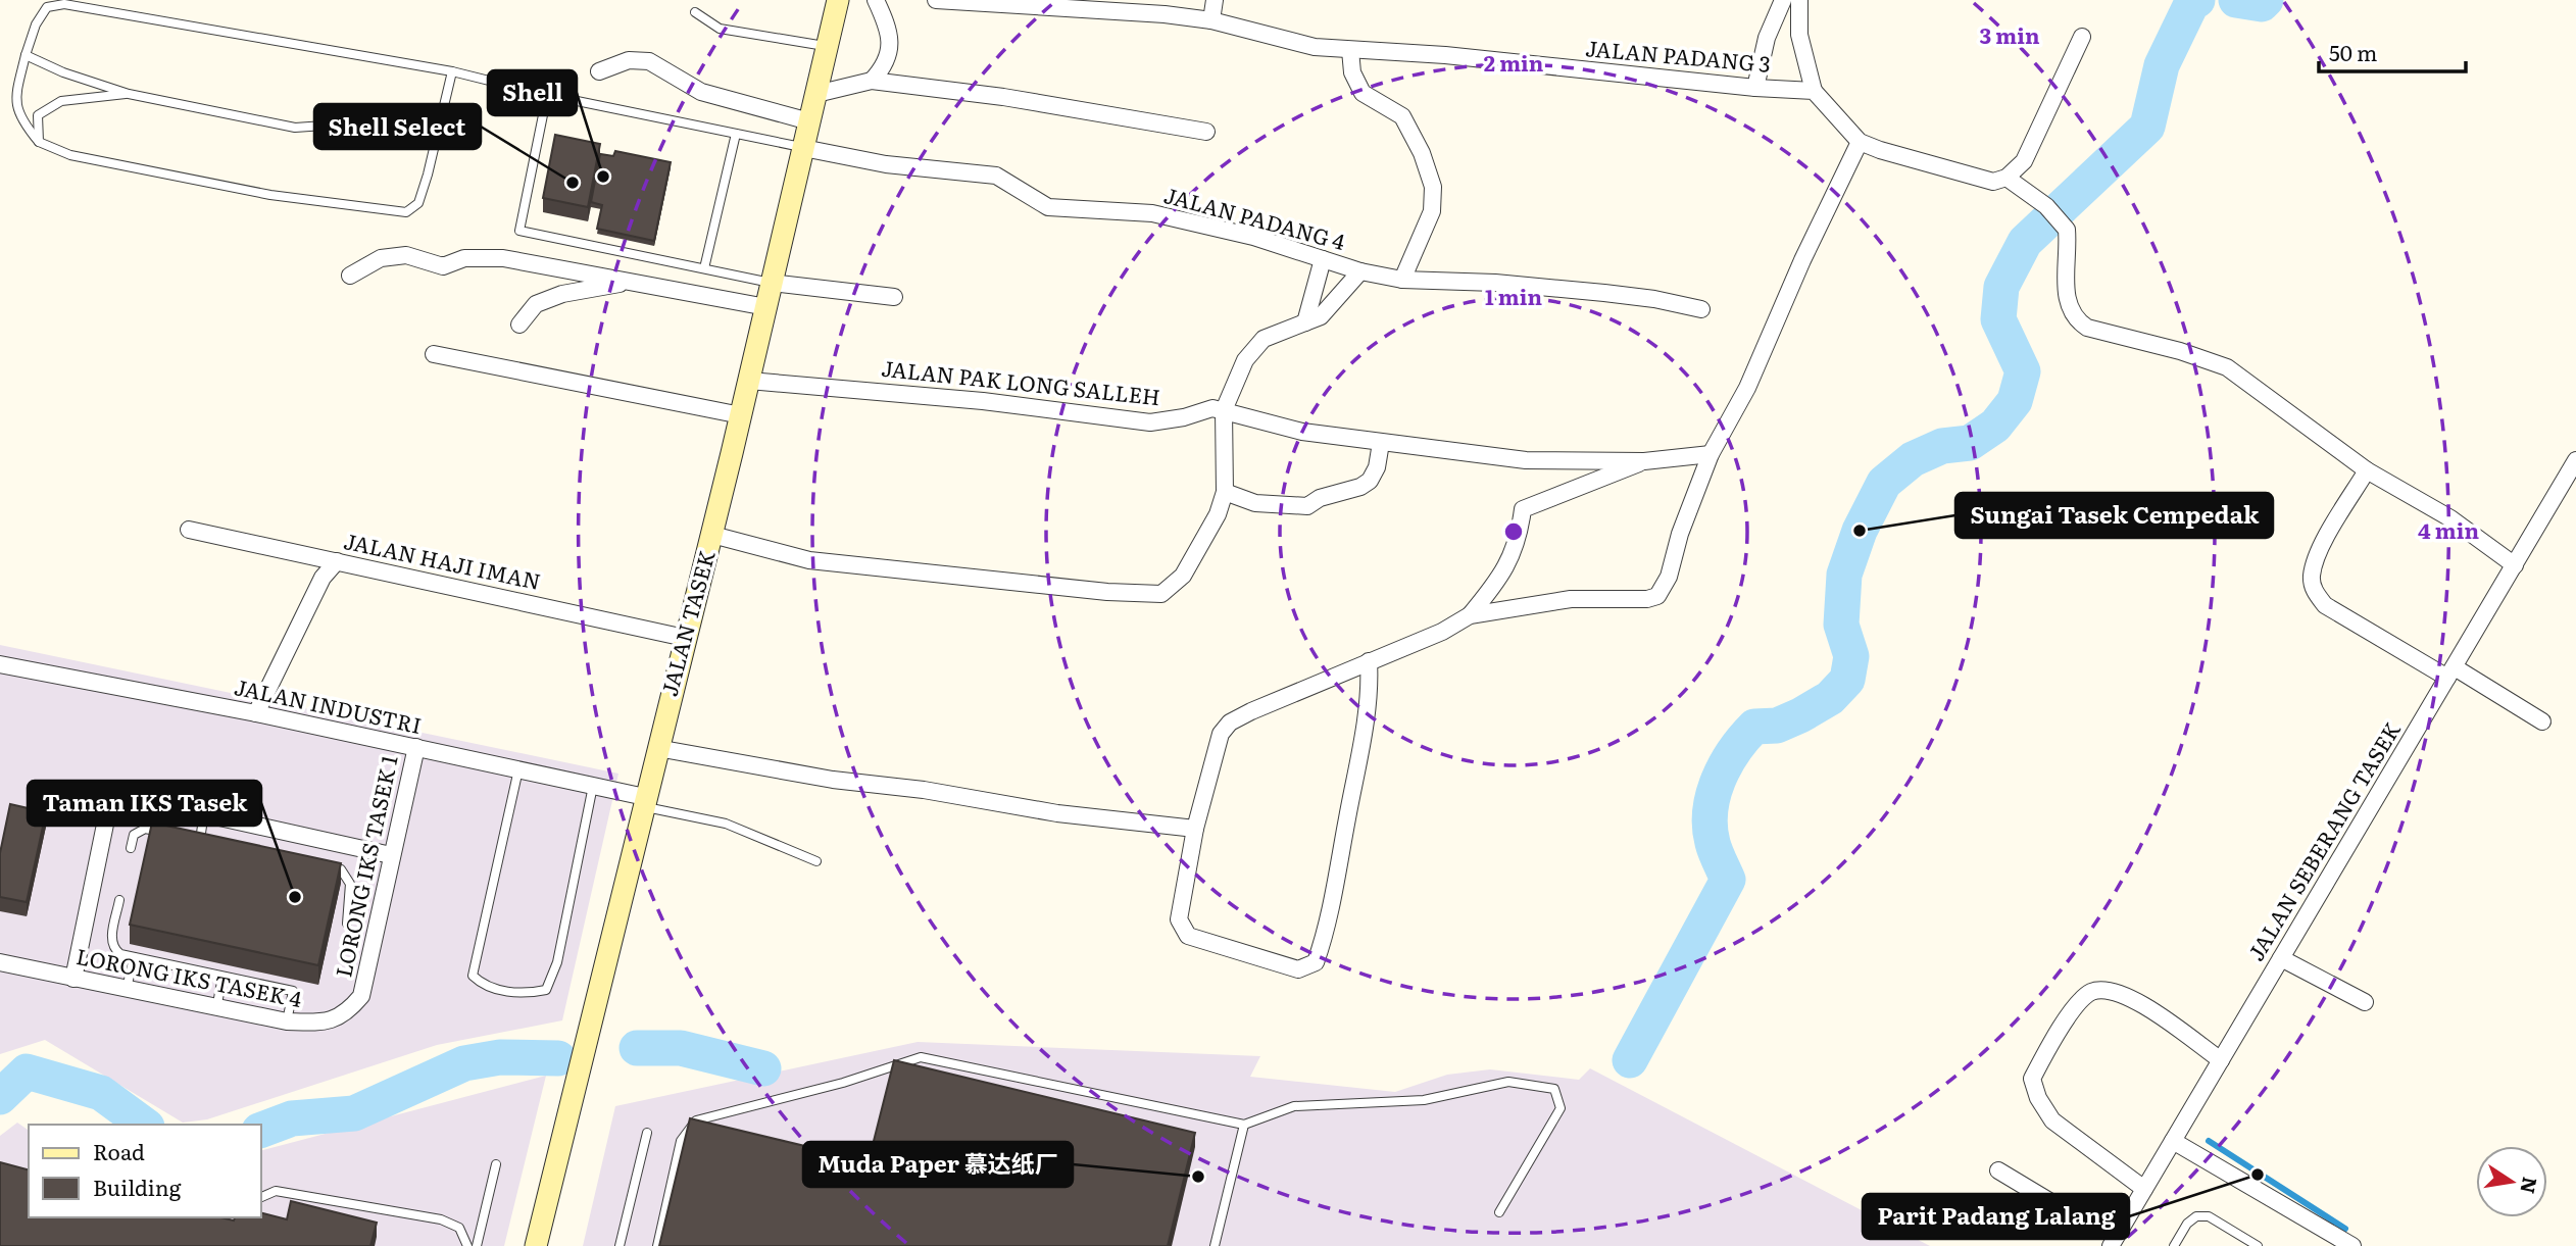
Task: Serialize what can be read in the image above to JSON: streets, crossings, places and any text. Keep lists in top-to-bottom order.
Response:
{
  "streets": {
    "main road": ["JALAN TASEK"],
    "street": [
      "JALAN PADANG 3",
      "JALAN PADANG 4",
      "JALAN PAK LONG SALLEH",
      "JALAN HAJI IMAN",
      "JALAN INDUSTRI",
      "JALAN SEBERANG TASEK",
      "LORONG IKS TASEK 1",
      "LORONG IKS TASEK 4"
    ]
  },
  "crossings": [
    ["JALAN PADANG 4", "JALAN TASEK"],
    ["JALAN PAK LONG SALLEH", "JALAN TASEK"],
    ["JALAN HAJI IMAN", "JALAN TASEK"],
    ["JALAN TASEK", "JALAN INDUSTRI"],
    ["JALAN INDUSTRI", "LORONG IKS TASEK 1"],
    ["LORONG IKS TASEK 1", "LORONG IKS TASEK 4"]
  ],
  "places": [
    "Shell",
    "Shell Select",
    "Sungai Tasek Cempedak",
    "Taman IKS Tasek",
    "Parit Padang Lalang",
    "Muda Paper 慕达纸厂"
  ],
  "legend": ["Road", "Building"],
  "scale_bar": "50 m",
  "north": "right",
  "rings": [
    "3 min",
    "2 min",
    "1 min",
    "4 min"
  ]
}
